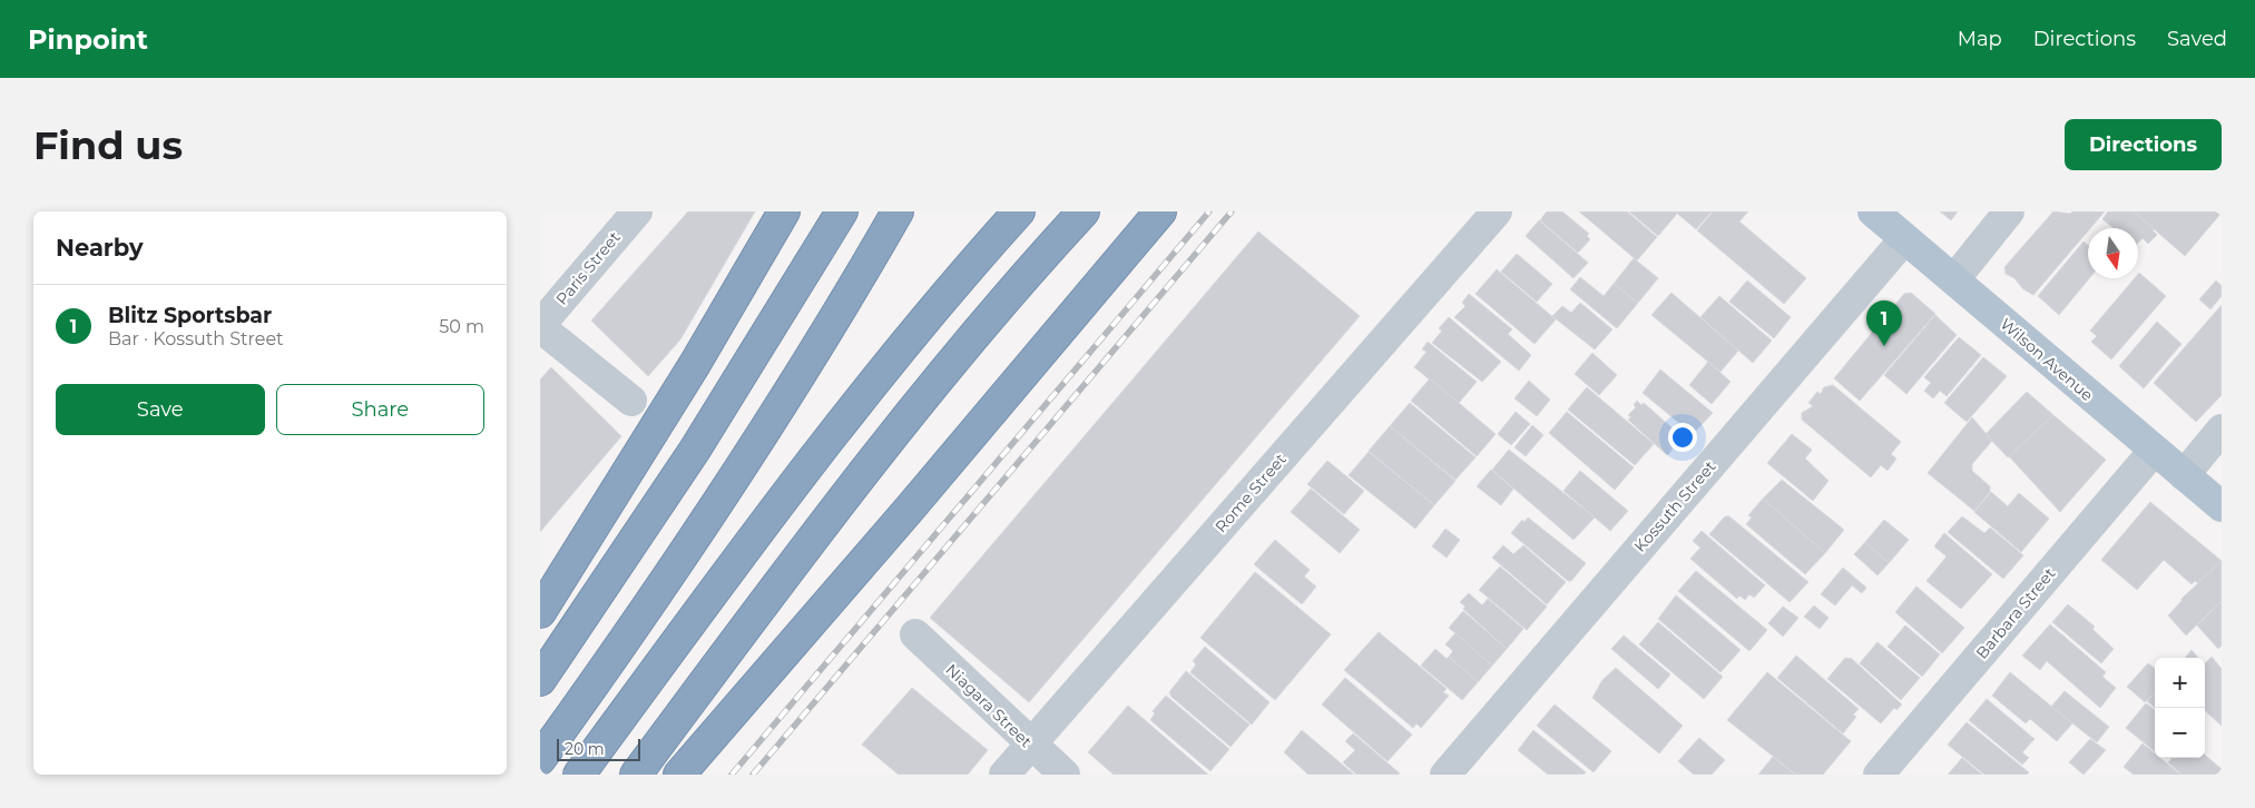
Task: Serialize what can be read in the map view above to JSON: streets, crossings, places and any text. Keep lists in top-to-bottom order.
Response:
{
  "streets": {
    "main road": ["Wilson Avenue"],
    "street": [
      "Paris Street",
      "Rome Street",
      "Kossuth Street",
      "Barbara Street",
      "Niagara Street"
    ]
  },
  "crossings": [
    ["Wilson Avenue", "Kossuth Street"],
    ["Wilson Avenue", "Barbara Street"],
    ["Rome Street", "Niagara Street"]
  ],
  "scale_bar": "20 m",
  "north": "bottom",
  "page": {
    "header": "Pinpoint",
    "nav": ["Map", "Directions", "Saved"],
    "buttons": [
      "Directions",
      ["Save", "Share"]
    ],
    "title": "Find us",
    "heading": "Nearby",
    "list": [
      {
        "mark": "1",
        "name": "Blitz Sportsbar",
        "note": "Bar · Kossuth Street",
        "value": "50 m"
      }
    ],
    "pins": "1",
    "map_buttons": ["+", "−"],
    "scale": "20 m"
  }
}
